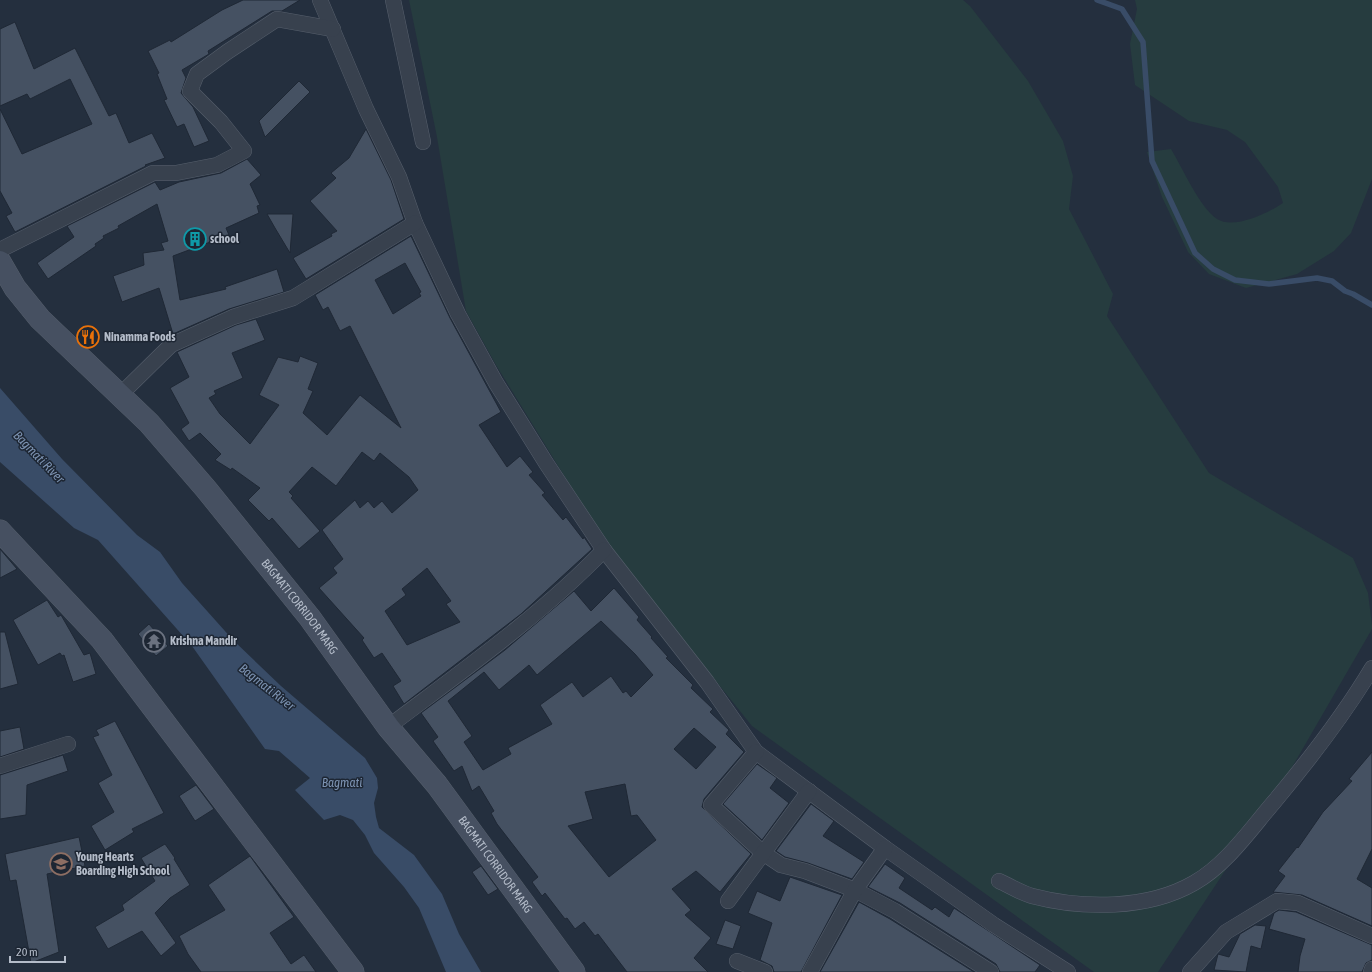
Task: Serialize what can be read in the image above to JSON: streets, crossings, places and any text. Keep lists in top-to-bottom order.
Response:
{
  "streets": {
    "street": ["BAGMATI CORRIDOR MARG"]
  },
  "water": ["Bagmati River", "Bagmati"],
  "places": {
    "building": ["school"],
    "restaurant": ["Ninamma Foods"],
    "temple": ["Krishna Mandir"],
    "school or university": ["Young Hearts Boarding High School"]
  },
  "scale_bar": "20 m"
}
